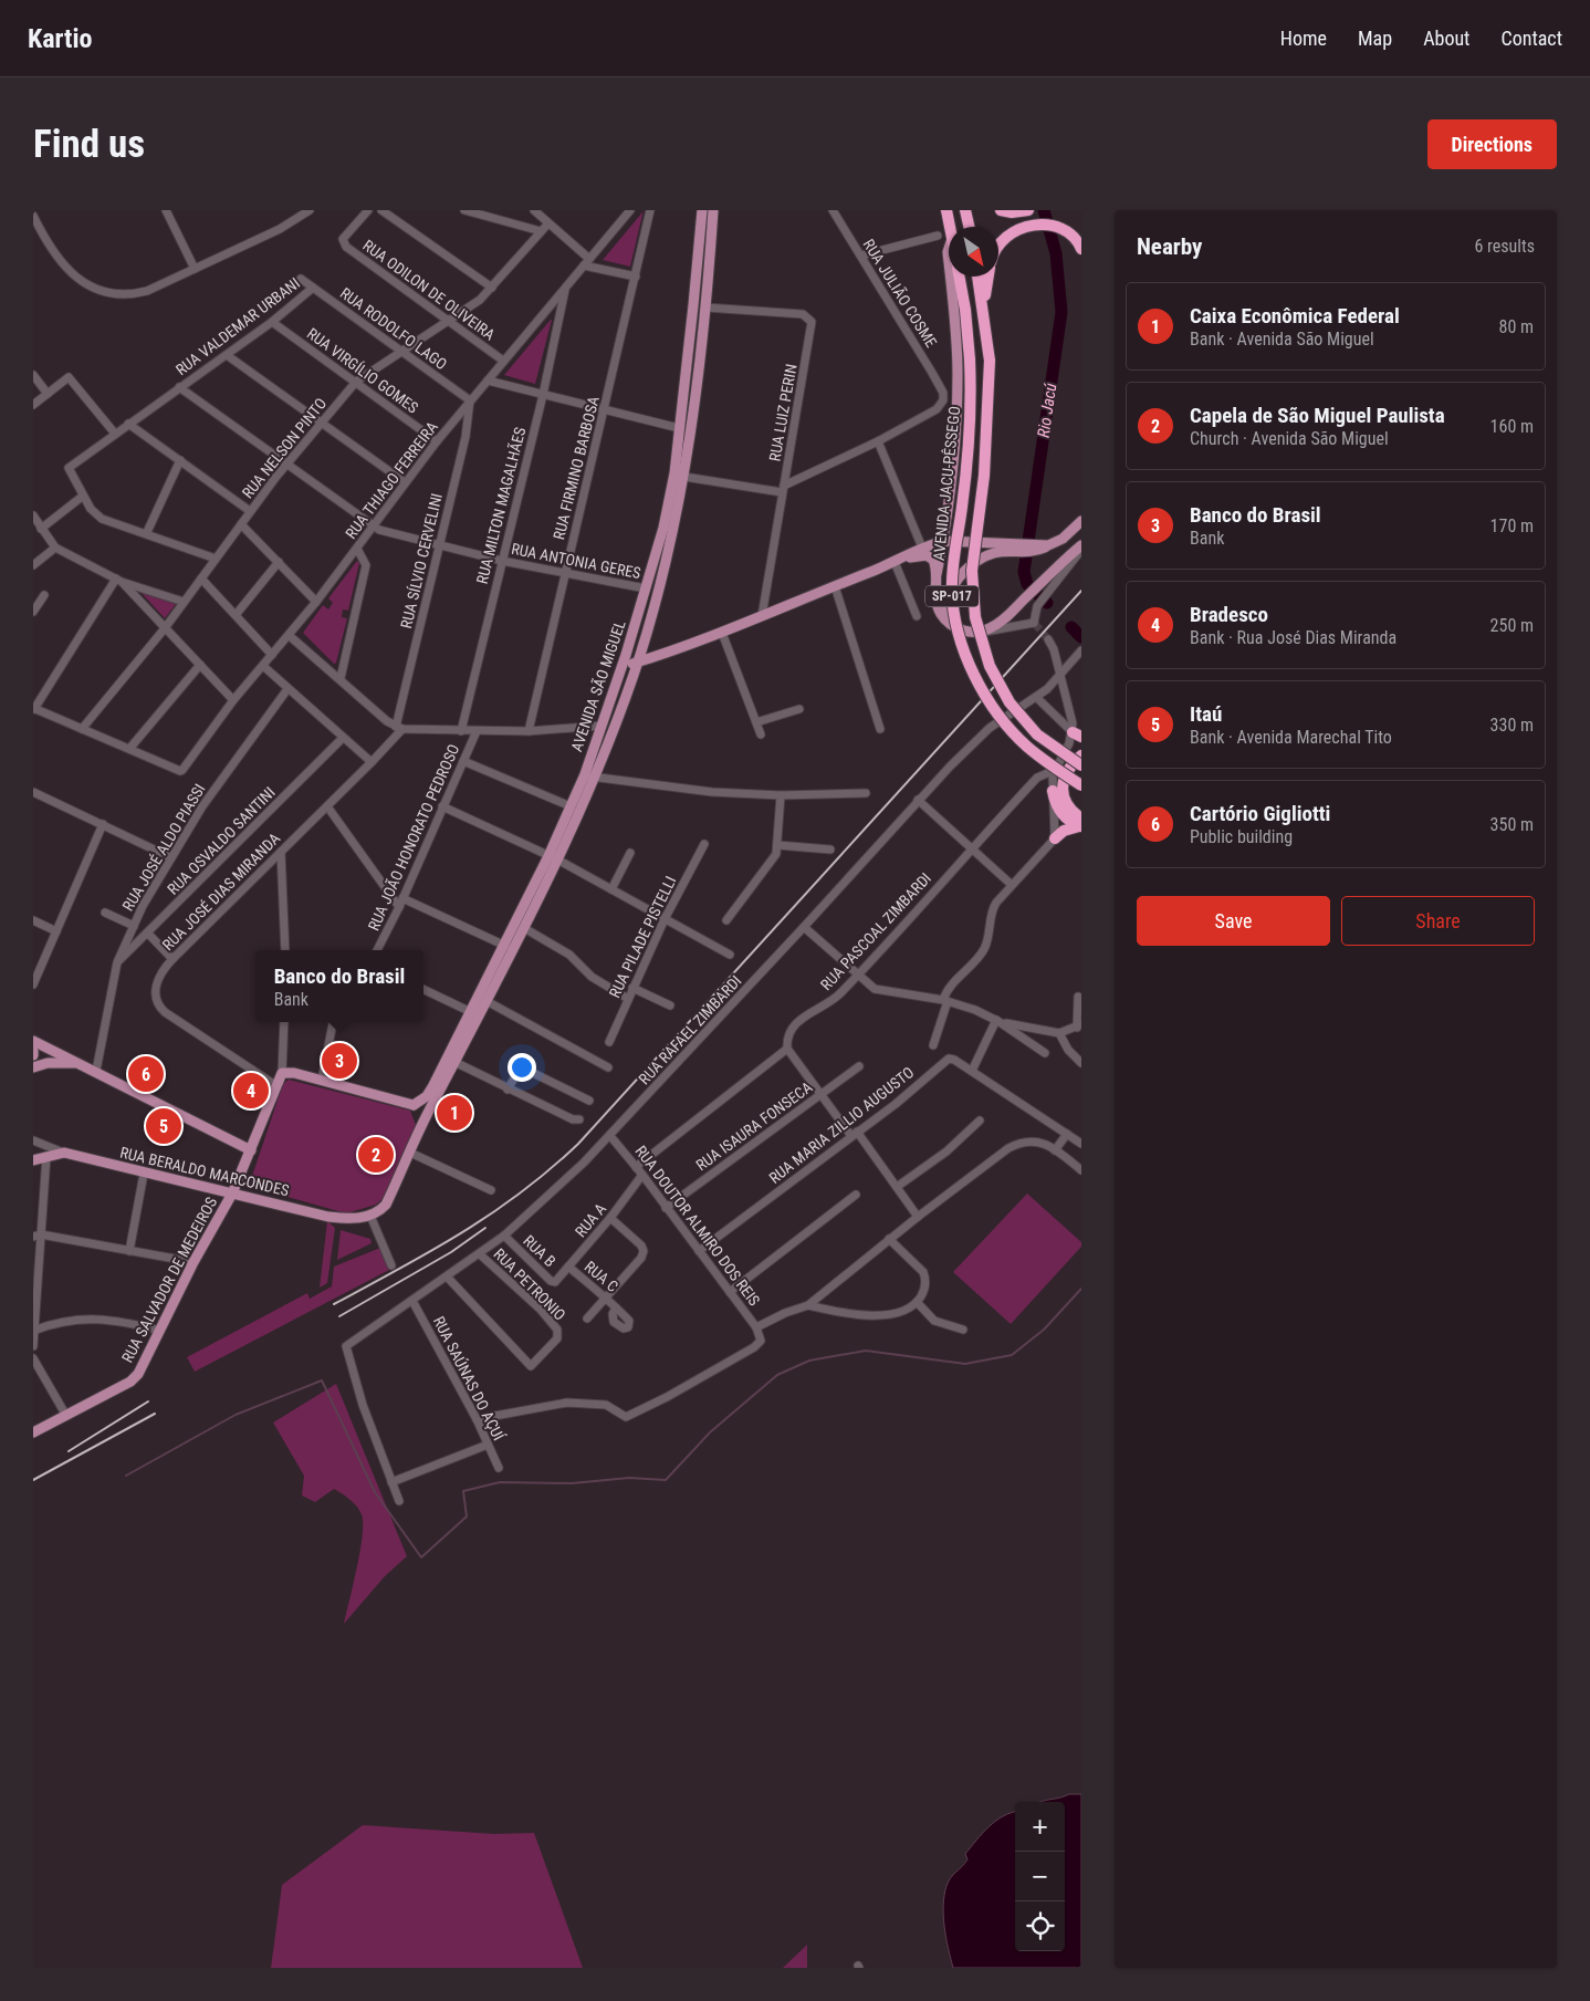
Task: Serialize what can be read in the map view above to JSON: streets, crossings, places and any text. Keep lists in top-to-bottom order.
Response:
{
  "streets": {
    "highway": ["AVENIDA JACU-PÊSSEGO", "SP-017"],
    "main road": ["AVENIDA SÃO MIGUEL", "RUA BERALDO MARCONDES", "RUA SALVADOR DE MEDEIROS"],
    "street": [
      "RUA ODILON DE OLIVEIRA",
      "RUA JULIÃO COSME",
      "RUA VALDEMAR URBANI",
      "RUA RODOLFO LAGO",
      "RUA VIRGÍLIO GOMES",
      "RUA LUIZ PERIN",
      "RUA NELSON PINTO",
      "RUA FIRMINO BARBOSA",
      "RUA THIAGO FERREIRA",
      "RUA MILTON MAGALHÃES",
      "RUA SÍLVIO CERVELINI",
      "RUA ANTONIA GERES",
      "RUA JOÃO HONORATO PEDROSO",
      "RUA OSVALDO SANTINI",
      "RUA JOSÉ ALDO PIASSI",
      "RUA JOSÉ DIAS MIRANDA",
      "RUA PASCOAL ZIMBARDI",
      "RUA PILADE PISTELLI",
      "RUA RAFAEL ZIMBARDI",
      "RUA MARIA ZILLIO AUGUSTO",
      "RUA ISAURA FONSECA",
      "RUA A",
      "RUA DOUTOR ALMIRO DOS REIS",
      "RUA B",
      "RUA C",
      "RUA PETRONIO",
      "RUA SAÚNAS DO AÇUÍ"
    ]
  },
  "crossings": [
    ["RUA ODILON DE OLIVEIRA", "RUA NELSON PINTO"],
    ["RUA ODILON DE OLIVEIRA", "RUA THIAGO FERREIRA"],
    ["RUA VALDEMAR URBANI", "RUA RODOLFO LAGO"],
    ["RUA VALDEMAR URBANI", "RUA VIRGÍLIO GOMES"],
    ["RUA RODOLFO LAGO", "RUA NELSON PINTO"],
    ["RUA RODOLFO LAGO", "RUA THIAGO FERREIRA"],
    ["RUA RODOLFO LAGO", "RUA SÍLVIO CERVELINI"],
    ["RUA VIRGÍLIO GOMES", "RUA NELSON PINTO"],
    ["RUA VIRGÍLIO GOMES", "RUA THIAGO FERREIRA"],
    ["RUA LUIZ PERIN", "AVENIDA SÃO MIGUEL"],
    ["RUA FIRMINO BARBOSA", "RUA ANTONIA GERES"],
    ["RUA THIAGO FERREIRA", "RUA MILTON MAGALHÃES"],
    ["RUA THIAGO FERREIRA", "RUA SÍLVIO CERVELINI"],
    ["RUA THIAGO FERREIRA", "RUA ANTONIA GERES"],
    ["RUA MILTON MAGALHÃES", "RUA ANTONIA GERES"],
    ["RUA SÍLVIO CERVELINI", "RUA ANTONIA GERES"],
    ["RUA SÍLVIO CERVELINI", "RUA JOSÉ DIAS MIRANDA"],
    ["RUA ANTONIA GERES", "AVENIDA SÃO MIGUEL"],
    ["AVENIDA SÃO MIGUEL", "RUA BERALDO MARCONDES"],
    ["RUA OSVALDO SANTINI", "RUA JOSÉ ALDO PIASSI"],
    ["RUA JOSÉ DIAS MIRANDA", "RUA SALVADOR DE MEDEIROS"],
    ["RUA RAFAEL ZIMBARDI", "RUA DOUTOR ALMIRO DOS REIS"],
    ["RUA RAFAEL ZIMBARDI", "RUA B"],
    ["RUA RAFAEL ZIMBARDI", "RUA PETRONIO"],
    ["RUA RAFAEL ZIMBARDI", "RUA SAÚNAS DO AÇUÍ"],
    ["RUA MARIA ZILLIO AUGUSTO", "RUA DOUTOR ALMIRO DOS REIS"],
    ["RUA ISAURA FONSECA", "RUA DOUTOR ALMIRO DOS REIS"],
    ["RUA BERALDO MARCONDES", "RUA SALVADOR DE MEDEIROS"],
    ["RUA A", "RUA DOUTOR ALMIRO DOS REIS"],
    ["RUA A", "RUA B"],
    ["RUA A", "RUA C"]
  ],
  "water": ["Rio Jacú"],
  "north": "bottom right",
  "page": {
    "header": "Kartio",
    "nav": [
      "Home",
      "Map",
      "About",
      "Contact"
    ],
    "buttons": [
      "Directions",
      ["Save", "Share"]
    ],
    "title": "Find us",
    "heading": ["Nearby", "6 results"],
    "list": [
      {
        "mark": "1",
        "name": "Caixa Econômica Federal",
        "note": "Bank · Avenida São Miguel",
        "value": "80 m"
      },
      {
        "mark": "2",
        "name": "Capela de São Miguel Paulista",
        "note": "Church · Avenida São Miguel",
        "value": "160 m"
      },
      {
        "mark": "3",
        "name": "Banco do Brasil",
        "note": "Bank",
        "value": "170 m"
      },
      {
        "mark": "4",
        "name": "Bradesco",
        "note": "Bank · Rua José Dias Miranda",
        "value": "250 m"
      },
      {
        "mark": "5",
        "name": "Itaú",
        "note": "Bank · Avenida Marechal Tito",
        "value": "330 m"
      },
      {
        "mark": "6",
        "name": "Cartório Gigliotti",
        "note": "Public building",
        "value": "350 m"
      }
    ],
    "popup": ["Banco do Brasil", "Bank"],
    "pins": [
      "3",
      "6",
      "4",
      "1",
      "5",
      "2"
    ],
    "map_buttons": ["+", "−"]
  }
}
